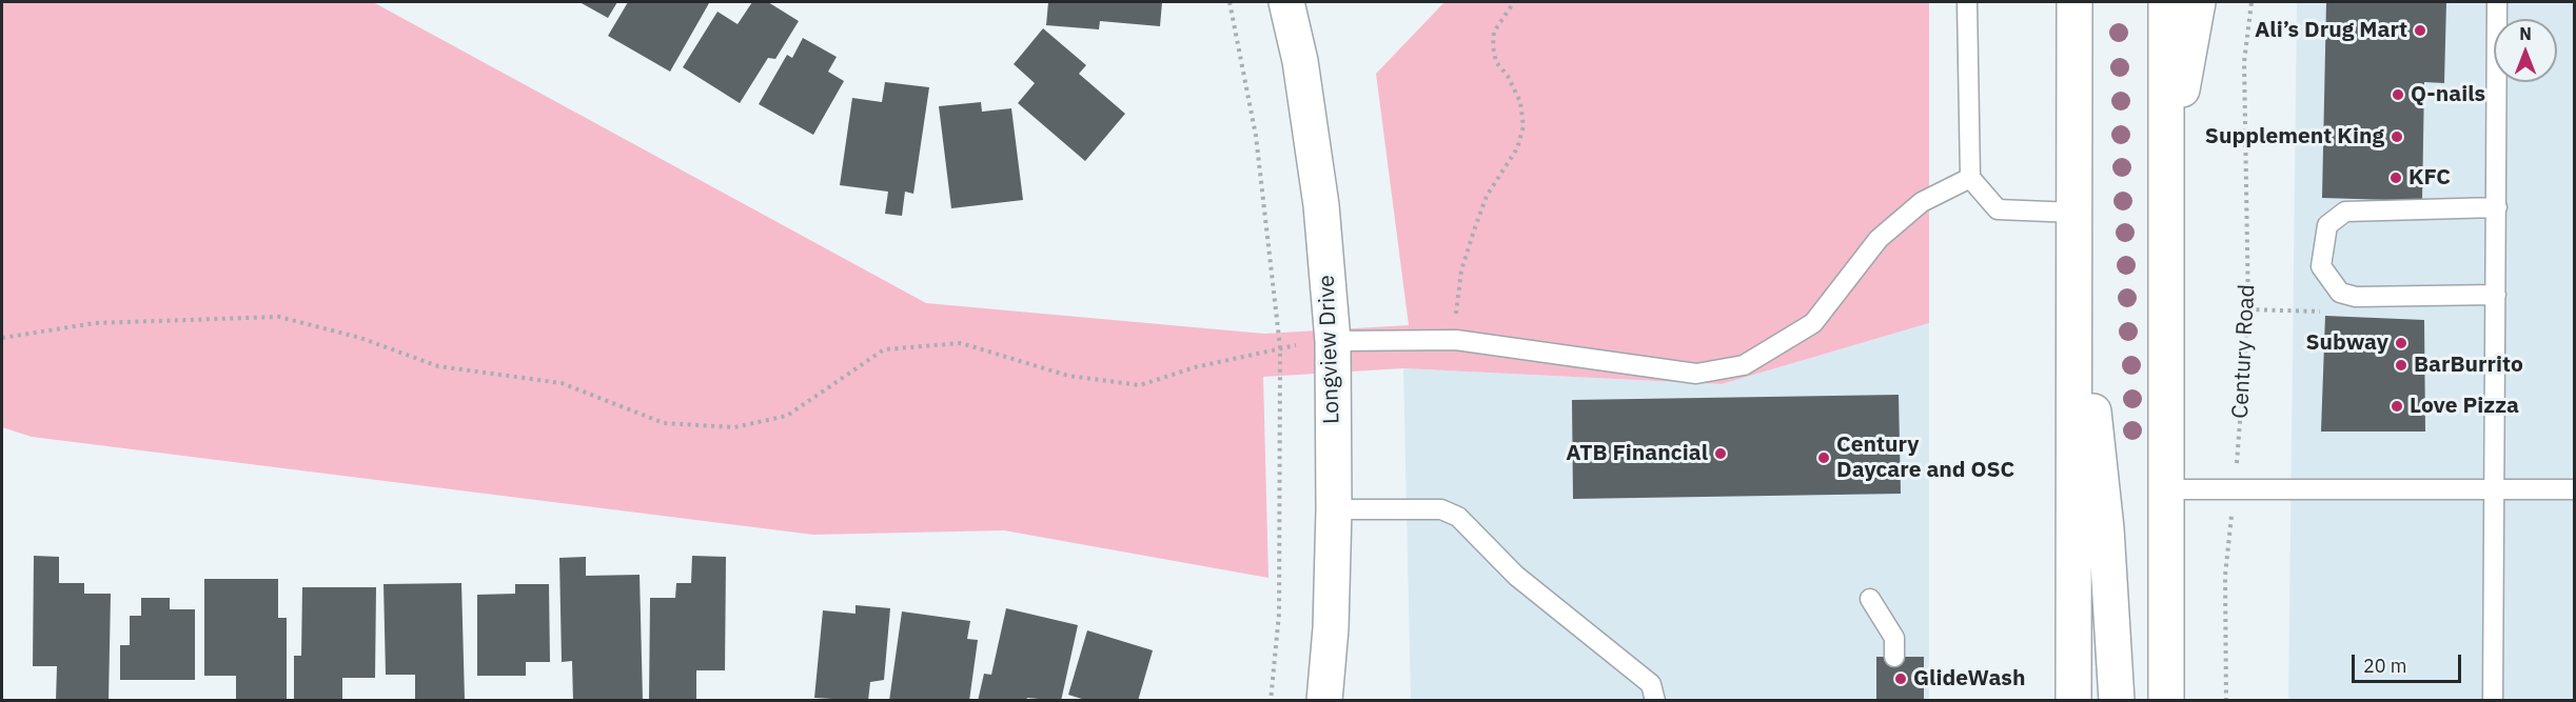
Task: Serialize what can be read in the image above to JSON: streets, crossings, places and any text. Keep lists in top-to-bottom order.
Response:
{
  "streets": {
    "main road": ["Longview Drive"],
    "path": ["Century Road"]
  },
  "places": [
    "Ali’s Drug Mart",
    "Q-nails",
    "Supplement King",
    "KFC",
    "Subway",
    "BarBurrito",
    "Love Pizza",
    "ATB Financial",
    "Century Daycare and OSC",
    "GlideWash"
  ],
  "scale_bar": "20 m",
  "north": "top"
}
